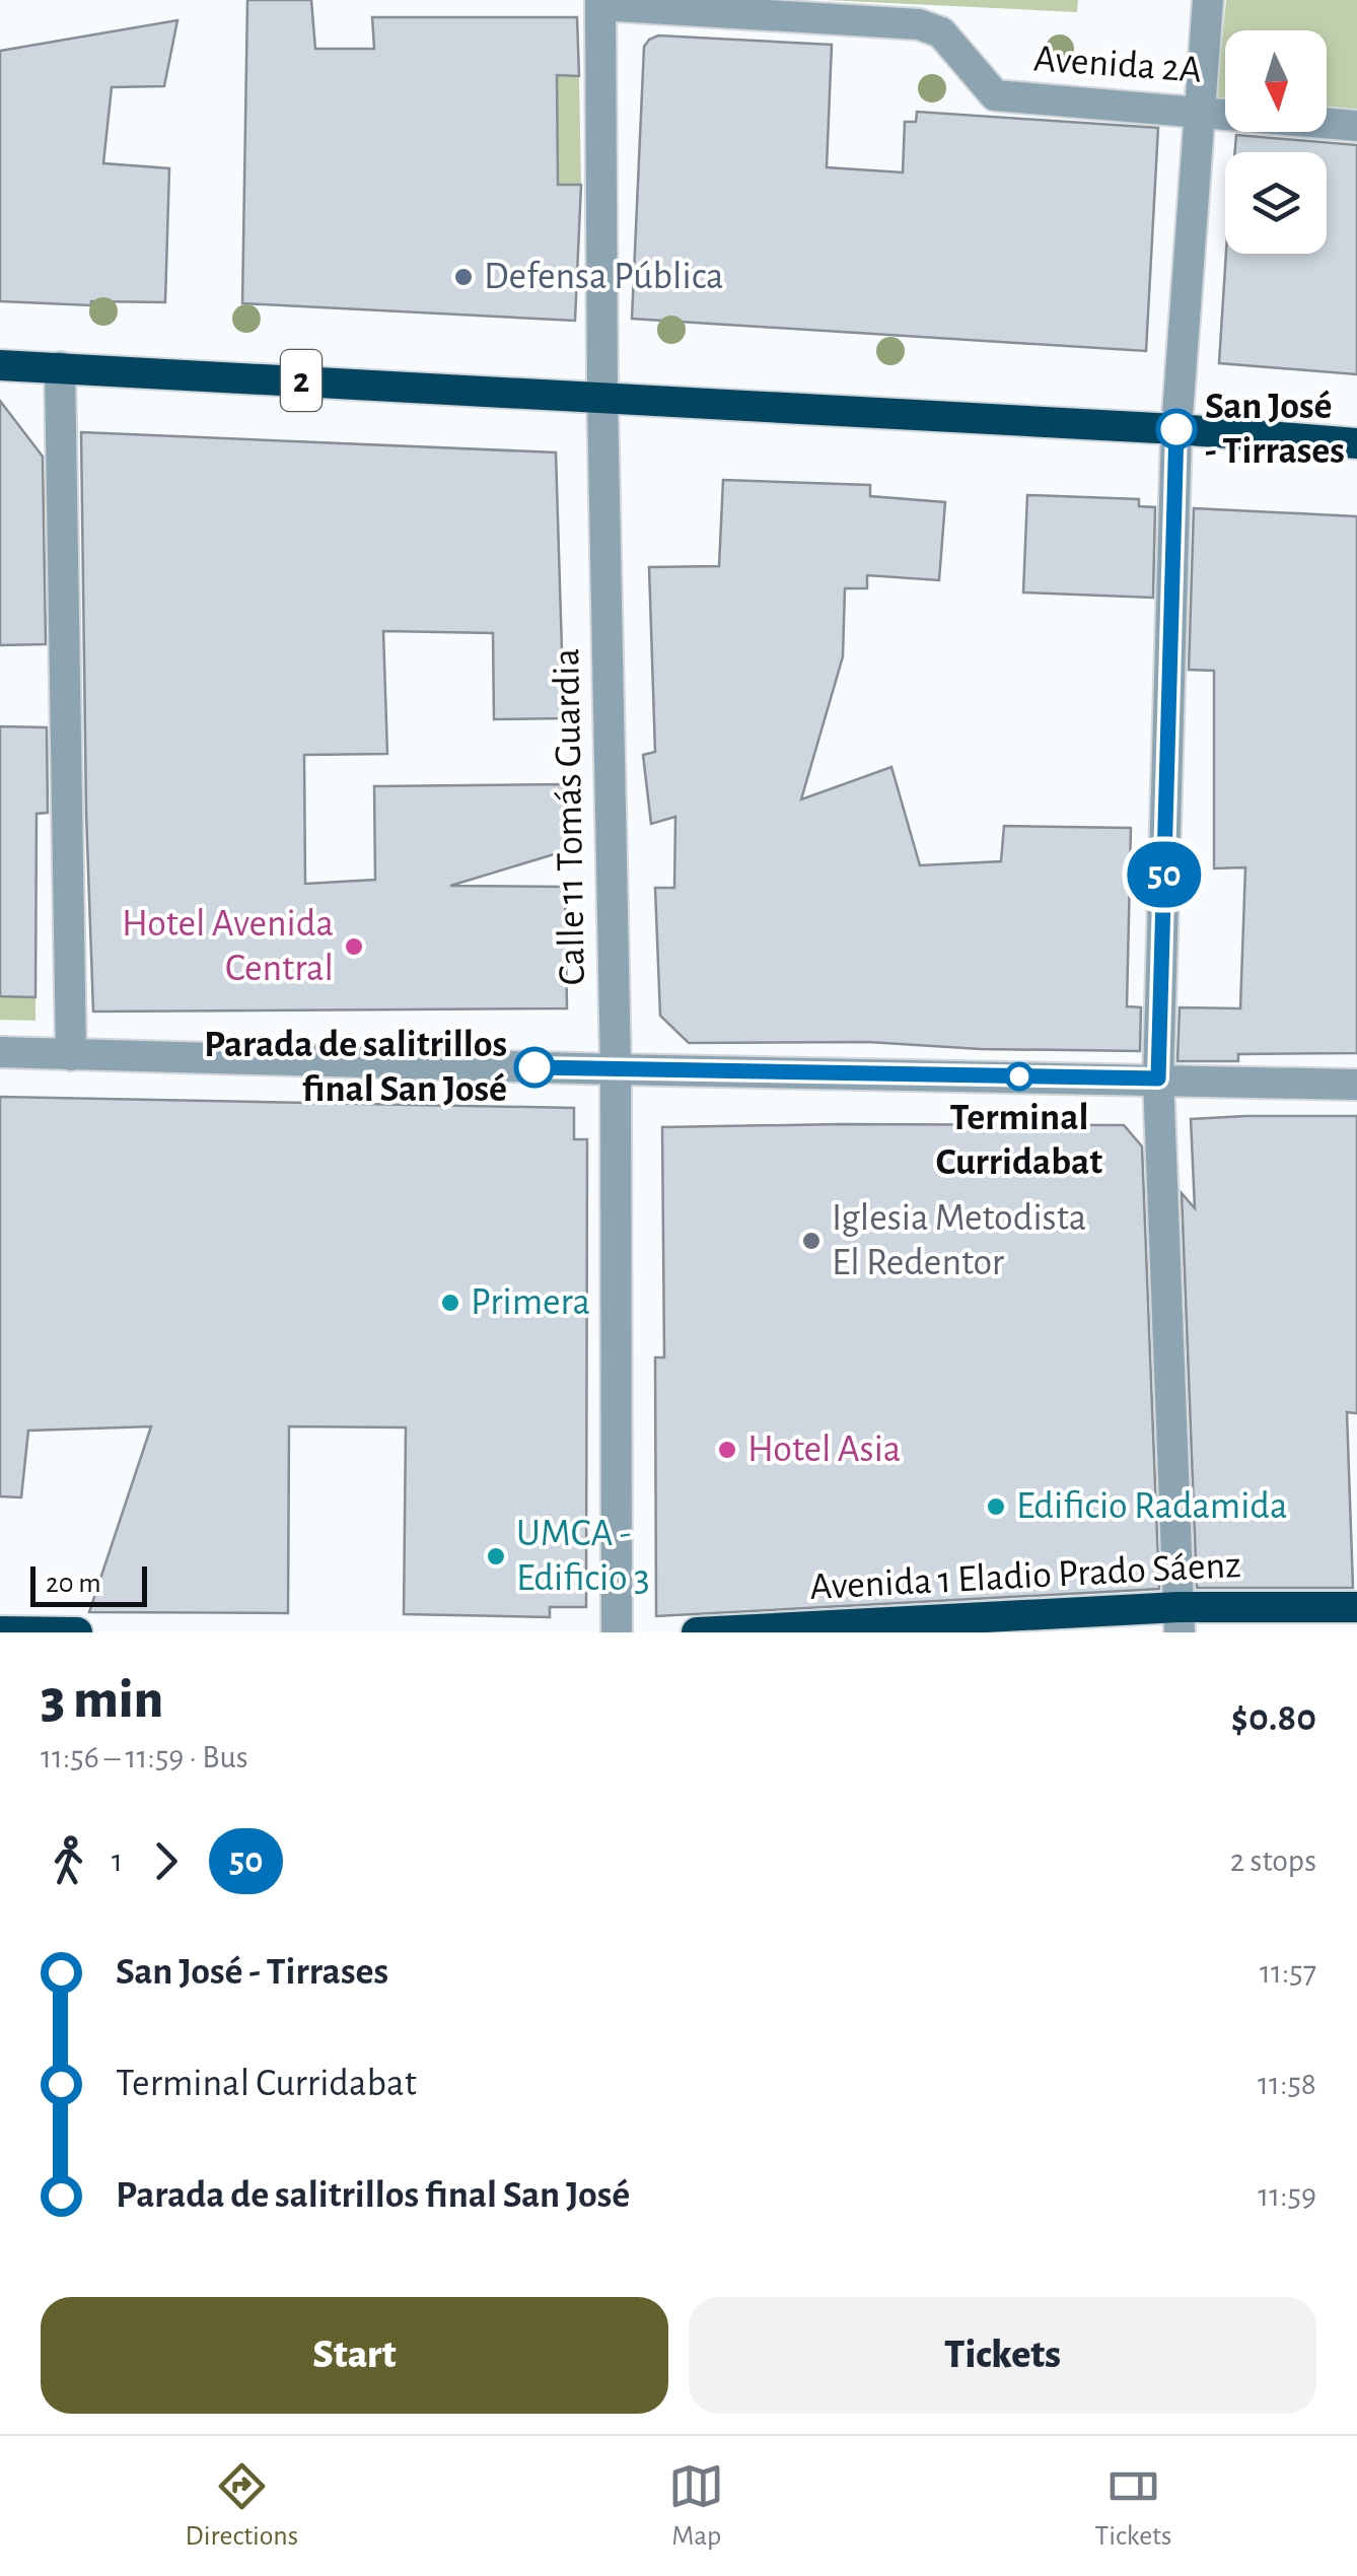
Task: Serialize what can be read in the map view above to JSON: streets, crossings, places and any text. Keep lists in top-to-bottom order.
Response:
{
  "streets": {
    "highway": ["2", "Avenida 1 Eladio Prado Sáenz"],
    "street": ["Avenida 2A", "Calle 11 Tomás Guardia"]
  },
  "crossings": [
    ["Avenida 2A", "Calle 11 Tomás Guardia"],
    ["2", "Calle 11 Tomás Guardia"]
  ],
  "places": [
    "Defensa Pública",
    "San José - Tirrases",
    "Hotel Avenida Central",
    "Parada de salitrillos final San José",
    "Terminal Curridabat",
    "Iglesia Metodista El Redentor",
    "Primera",
    "Hotel Asia",
    "Edificio Radamida",
    "UMCA - Edificio 3"
  ],
  "lines": ["bus line 50"],
  "scale_bar": "20 m",
  "north": "bottom",
  "page": {
    "on_map": "50",
    "scale": "20 m",
    "heading": ["3 min", "11:56 – 11:59 · Bus", "$0.80"],
    "legs": ["1", "50", "2 stops"],
    "list": [
      {
        "name": "San José - Tirrases",
        "value": "11:57"
      },
      {
        "name": "Terminal Curridabat",
        "value": "11:58"
      },
      {
        "name": "Parada de salitrillos final San José",
        "value": "11:59"
      }
    ],
    "buttons": ["Start", "Tickets"],
    "tabs": ["Directions", "Map", "Tickets"]
  }
}
